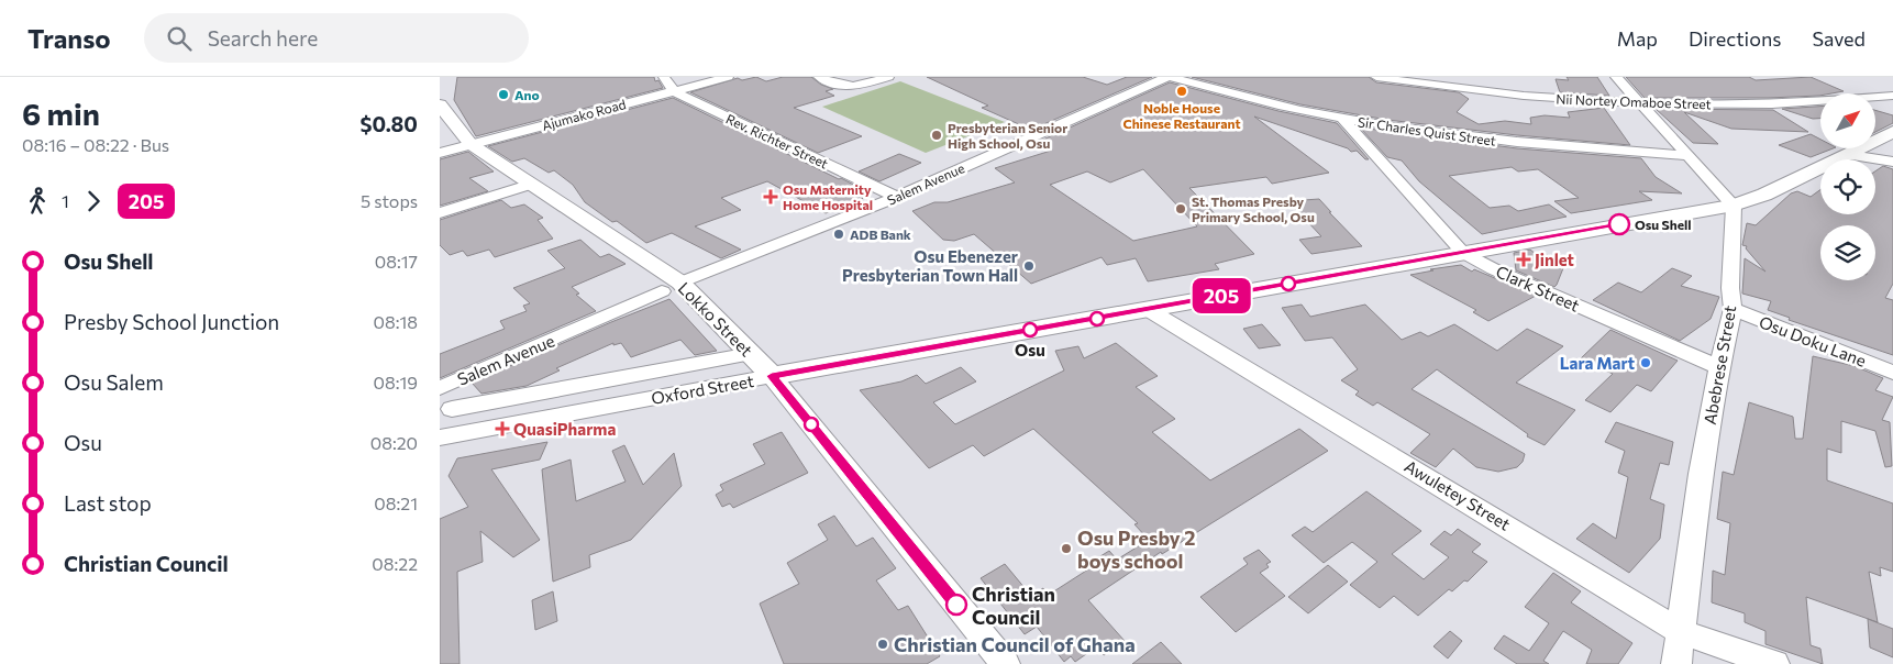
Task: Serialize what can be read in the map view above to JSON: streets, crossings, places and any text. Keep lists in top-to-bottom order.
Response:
{
  "streets": {
    "main road": ["Lokko Street", "Oxford Street"],
    "street": [
      "Nii Nortey Omaboe Street",
      "Ajumako Road",
      "Sir Charles Quist Street",
      "Rev. Richter Street",
      "Salem Avenue",
      "Clark Street",
      "Osu Doku Lane",
      "Abebrese Street",
      "Awuletey Street"
    ]
  },
  "crossings": [
    ["Ajumako Road", "Rev. Richter Street"],
    ["Ajumako Road", "Lokko Street"],
    ["Sir Charles Quist Street", "Salem Avenue"],
    ["Sir Charles Quist Street", "Clark Street"],
    ["Rev. Richter Street", "Salem Avenue"],
    ["Salem Avenue", "Lokko Street"],
    ["Clark Street", "Abebrese Street"],
    ["Clark Street", "Oxford Street"],
    ["Lokko Street", "Oxford Street"],
    ["Osu Doku Lane", "Abebrese Street"],
    ["Abebrese Street", "Oxford Street"],
    ["Abebrese Street", "Awuletey Street"],
    ["Oxford Street", "Awuletey Street"]
  ],
  "places": {
    "other": [
      "Noble House Chinese Restaurant",
      "Ano",
      "Presbyterian Senior High School, Osu",
      "St. Thomas Presby Primary School, Osu",
      "Osu Shell",
      "ADB Bank",
      "Osu Ebenezer Presbyterian Town Hall",
      "Osu",
      "Lara Mart",
      "Osu Presby 2 boys school",
      "Christian Council",
      "Christian Council of Ghana"
    ],
    "health": ["Osu Maternity Home Hospital", "Jinlet", "QuasiPharma"]
  },
  "lines": ["bus line 205"],
  "north": "top right",
  "page": {
    "header": "Transo",
    "search": "Search here",
    "nav": ["Map", "Directions", "Saved"],
    "heading": ["6 min", "08:16 – 08:22 · Bus", "$0.80"],
    "on_map": "205",
    "legs": ["1", "205", "5 stops"],
    "list": [
      {
        "name": "Osu Shell",
        "value": "08:17"
      },
      {
        "name": "Presby School Junction",
        "value": "08:18"
      },
      {
        "name": "Osu Salem",
        "value": "08:19"
      },
      {
        "name": "Osu",
        "value": "08:20"
      },
      {
        "name": "Last stop",
        "value": "08:21"
      },
      {
        "name": "Christian Council",
        "value": "08:22"
      }
    ]
  }
}
